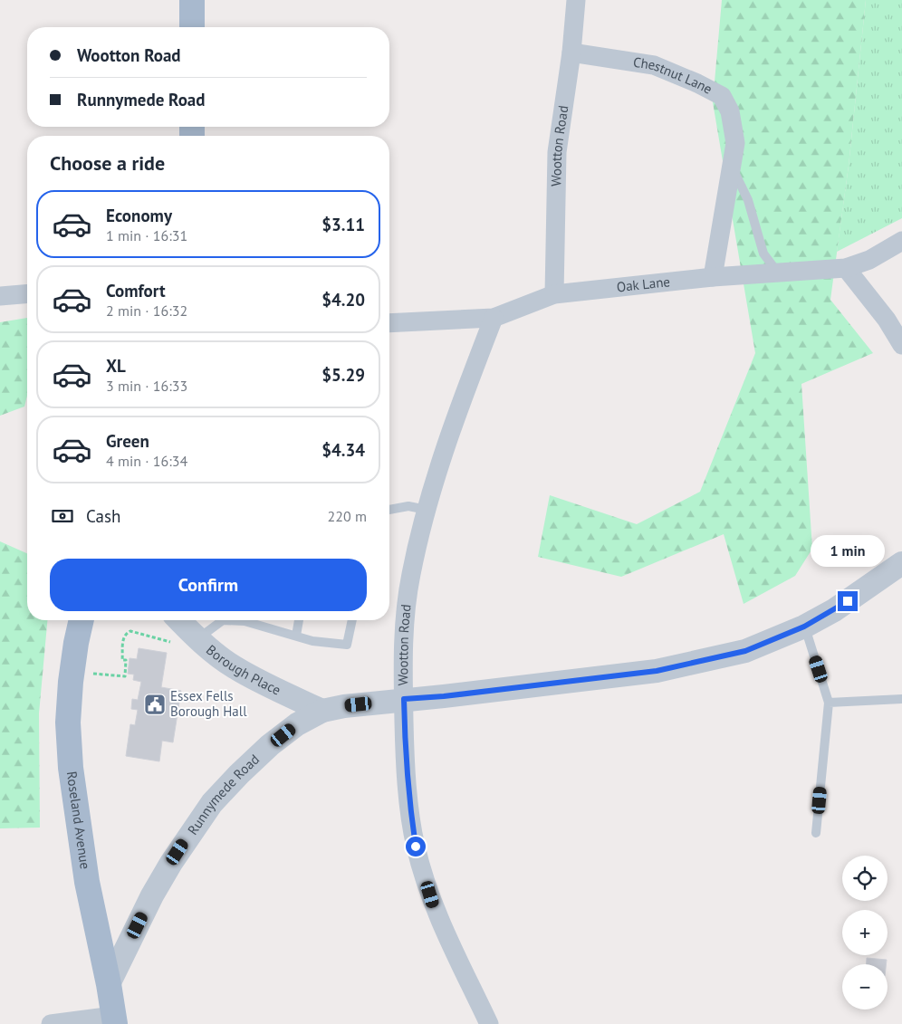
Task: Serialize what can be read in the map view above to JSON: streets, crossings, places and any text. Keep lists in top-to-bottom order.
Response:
{
  "streets": {
    "main road": ["Roseland Avenue"],
    "street": [
      "Chestnut Lane",
      "Wootton Road",
      "Oak Lane",
      "Borough Place",
      "Runnymede Road"
    ]
  },
  "crossings": [
    ["Chestnut Lane", "Wootton Road"],
    ["Chestnut Lane", "Oak Lane"],
    ["Wootton Road", "Oak Lane"],
    ["Wootton Road", "Runnymede Road"],
    ["Borough Place", "Runnymede Road"],
    ["Runnymede Road", "Roseland Avenue"]
  ],
  "places": {
    "public building": ["Essex Fells Borough Hall"]
  },
  "page": {
    "banner": ["Wootton Road", "Runnymede Road"],
    "heading": "Choose a ride",
    "list": [
      {
        "name": "Economy",
        "note": "1 min · 16:31",
        "value": "$3.11"
      },
      {
        "name": "Comfort",
        "note": "2 min · 16:32",
        "value": "$4.20"
      },
      {
        "name": "XL",
        "note": "3 min · 16:33",
        "value": "$5.29"
      },
      {
        "name": "Green",
        "note": "4 min · 16:34",
        "value": "$4.34"
      }
    ],
    "pay": ["Cash", "220 m"],
    "bubble": "1 min",
    "buttons": "Confirm",
    "map_buttons": ["+", "−"]
  }
}
